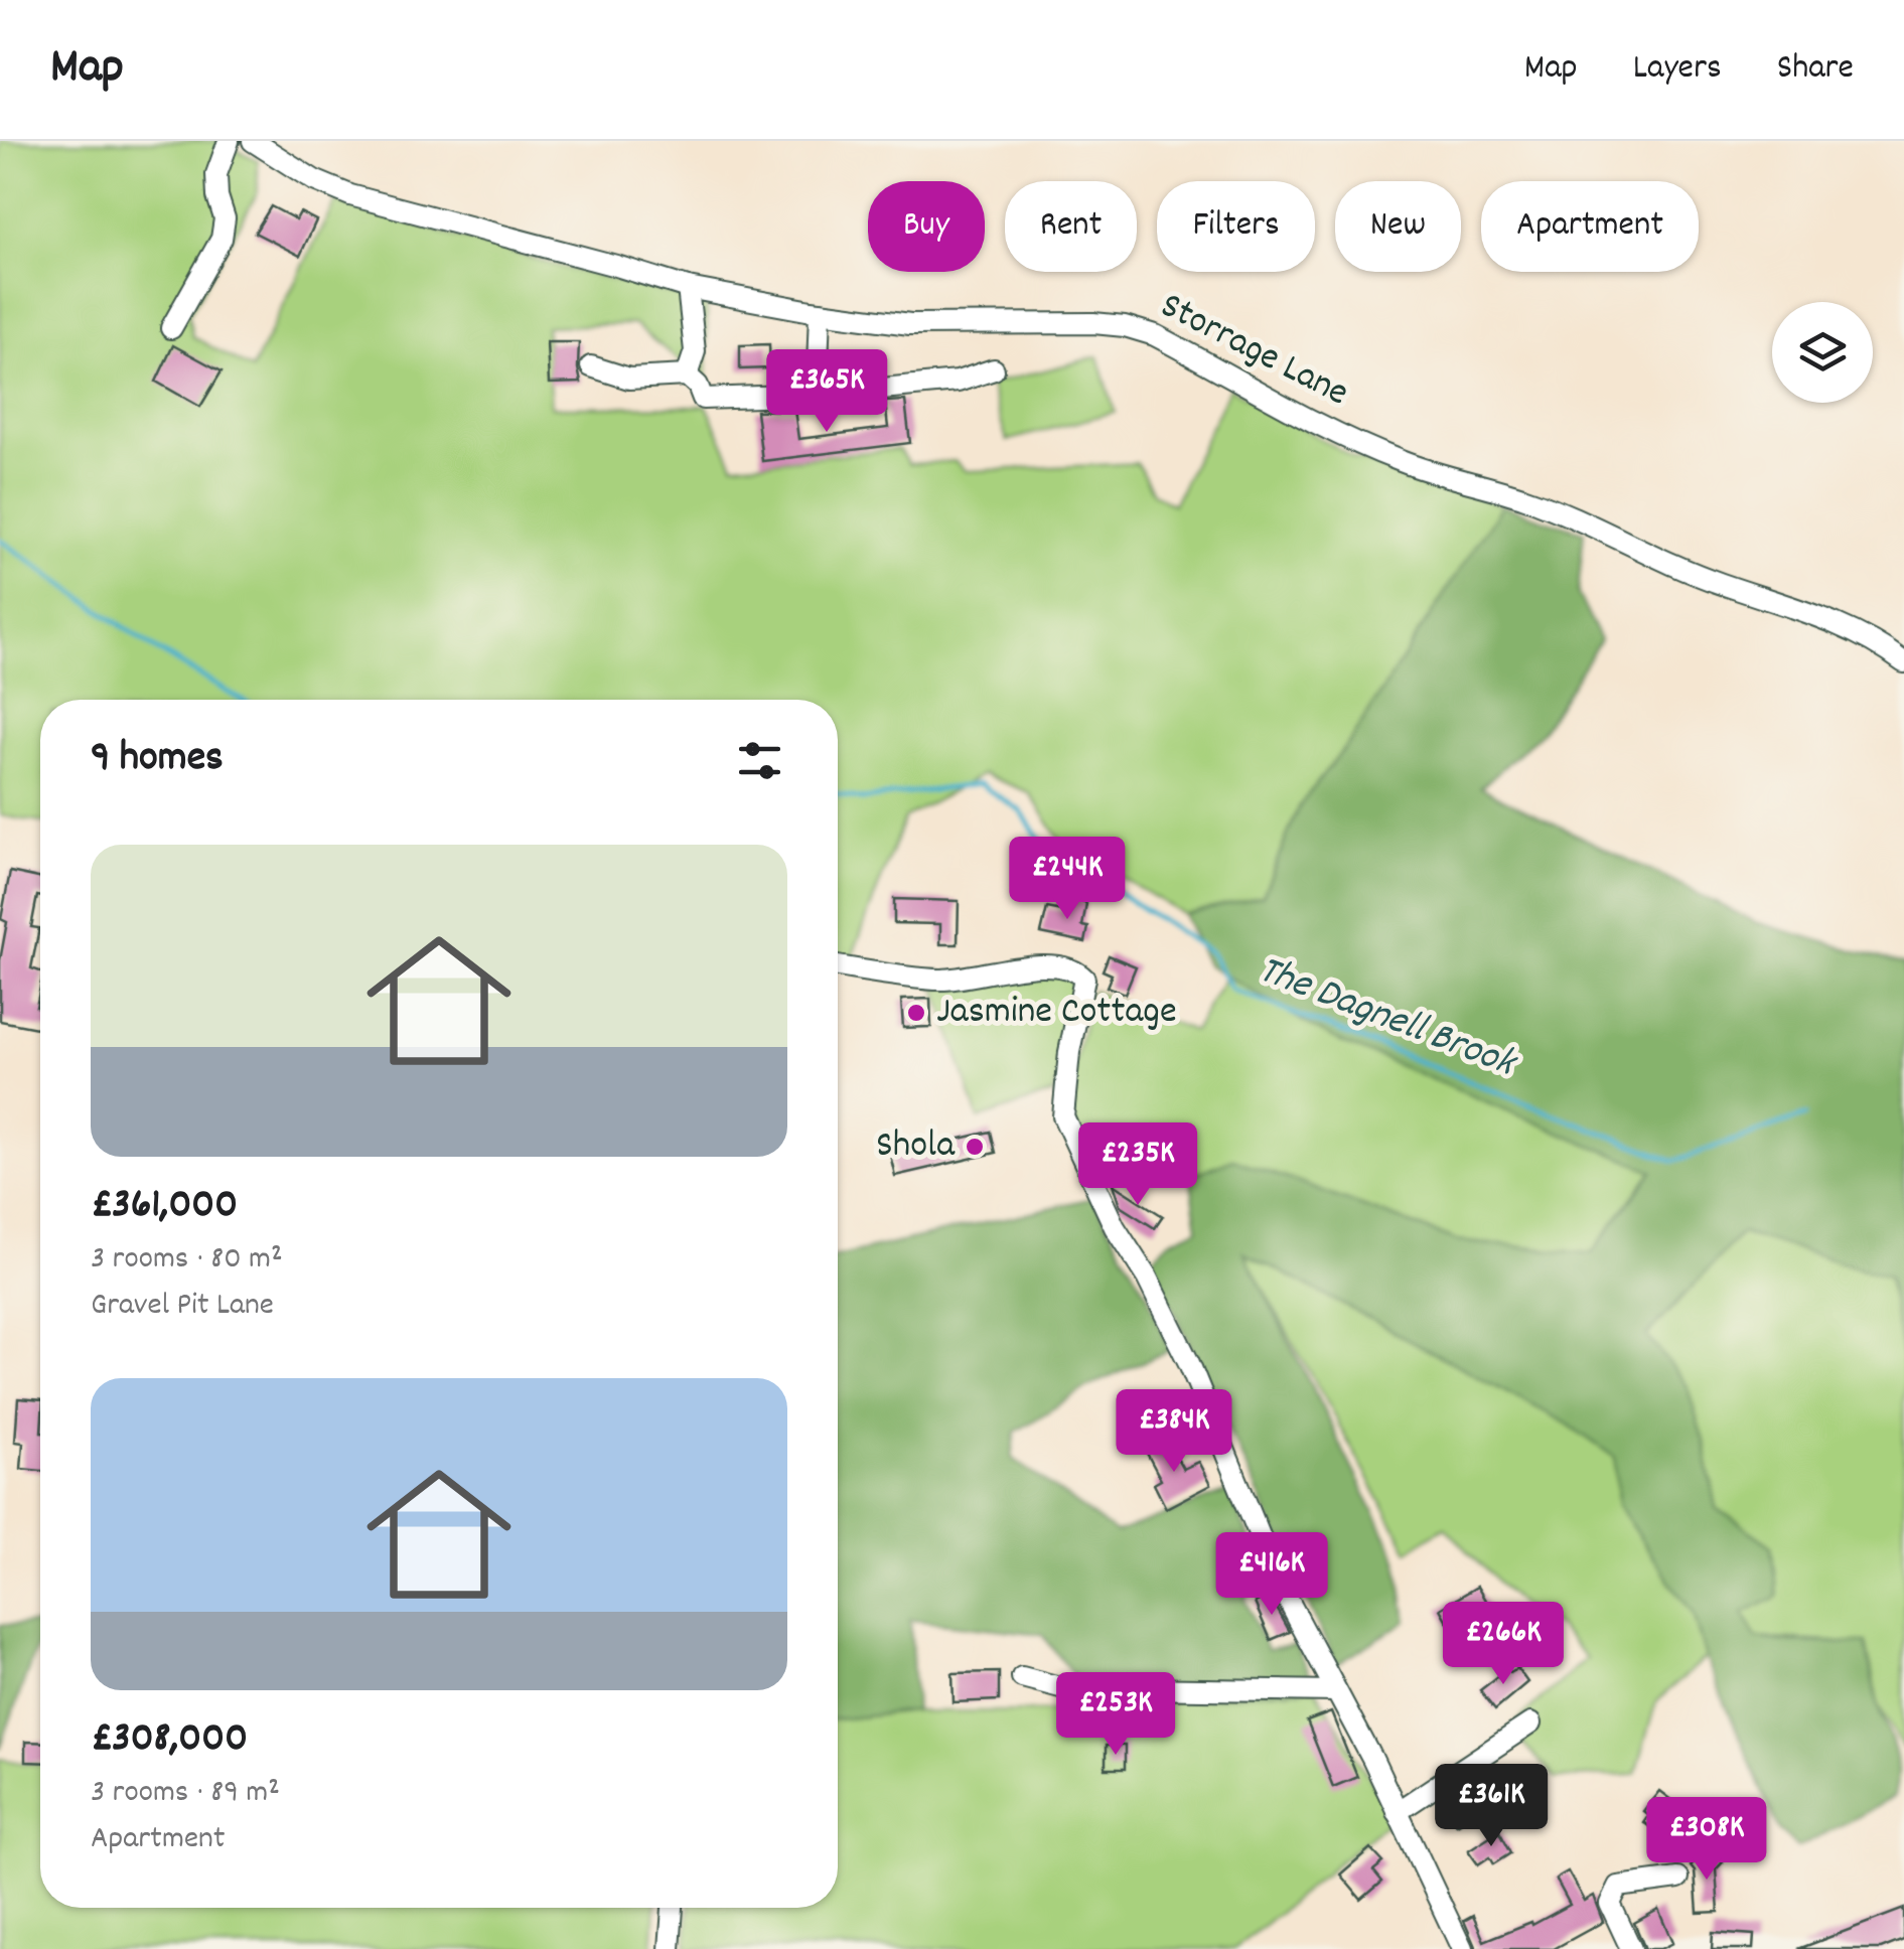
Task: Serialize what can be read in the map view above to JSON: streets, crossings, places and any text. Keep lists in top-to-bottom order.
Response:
{
  "streets": {
    "street": ["Storrage Lane"]
  },
  "water": ["The Dagnell Brook"],
  "places": ["Jasmine Cottage", "Shola"],
  "page": {
    "header": "Map",
    "nav": ["Map", "Layers", "Share"],
    "chip": [
      "Buy",
      "Rent",
      "Filters",
      "New",
      "Apartment"
    ],
    "price": [
      "£365K",
      "£244K",
      "£235K",
      "£384K",
      "£416K",
      "£266K",
      "£253K",
      "£361K",
      "£308K"
    ],
    "heading": "9 homes",
    "list": [
      {
        "name": "£361,000",
        "note": "3 rooms · 80 m² · Gravel Pit Lane"
      },
      {
        "name": "£308,000",
        "note": "3 rooms · 89 m² · Apartment"
      }
    ]
  }
}
